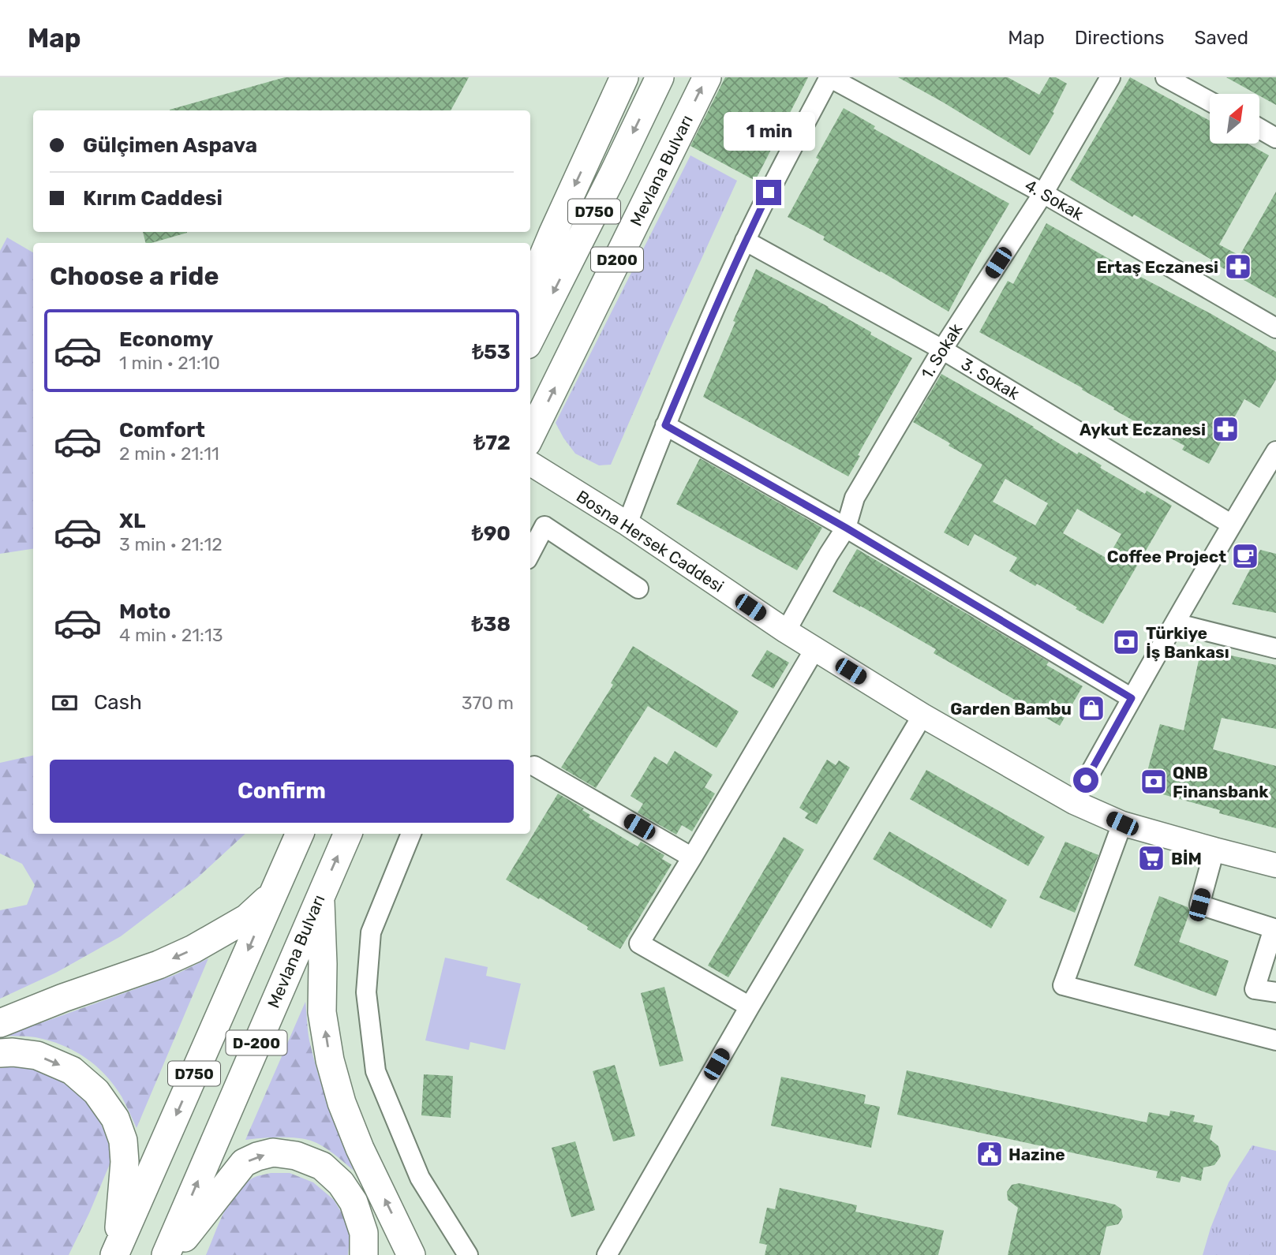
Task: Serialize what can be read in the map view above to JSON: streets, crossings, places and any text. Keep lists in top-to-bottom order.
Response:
{
  "streets": {
    "highway": [
      "Mevlana Bulvarı",
      "D750",
      "D200",
      "D-200"
    ],
    "main road": ["Bosna Hersek Caddesi"],
    "street": ["4. Sokak", "1. Sokak", "3. Sokak"]
  },
  "crossings": [
    ["4. Sokak", "1. Sokak"],
    ["1. Sokak", "3. Sokak"],
    ["1. Sokak", "Bosna Hersek Caddesi"]
  ],
  "places": {
    "pharmacy": ["Ertaş Eczanesi", "Aykut Eczanesi"],
    "cafe": ["Coffee Project"],
    "bank": ["Türkiye İş Bankası", "QNB Finansbank"],
    "shop": ["Garden Bambu"],
    "supermarket": ["BİM"],
    "public building": ["Hazine"]
  },
  "north": "top right",
  "page": {
    "header": "Map",
    "nav": ["Map", "Directions", "Saved"],
    "banner": ["Gülçimen Aspava", "Kırım Caddesi"],
    "bubble": "1 min",
    "heading": "Choose a ride",
    "list": [
      {
        "name": "Economy",
        "note": "1 min · 21:10",
        "value": "₺53"
      },
      {
        "name": "Comfort",
        "note": "2 min · 21:11",
        "value": "₺72"
      },
      {
        "name": "XL",
        "note": "3 min · 21:12",
        "value": "₺90"
      },
      {
        "name": "Moto",
        "note": "4 min · 21:13",
        "value": "₺38"
      }
    ],
    "pay": ["Cash", "370 m"],
    "buttons": "Confirm"
  }
}
